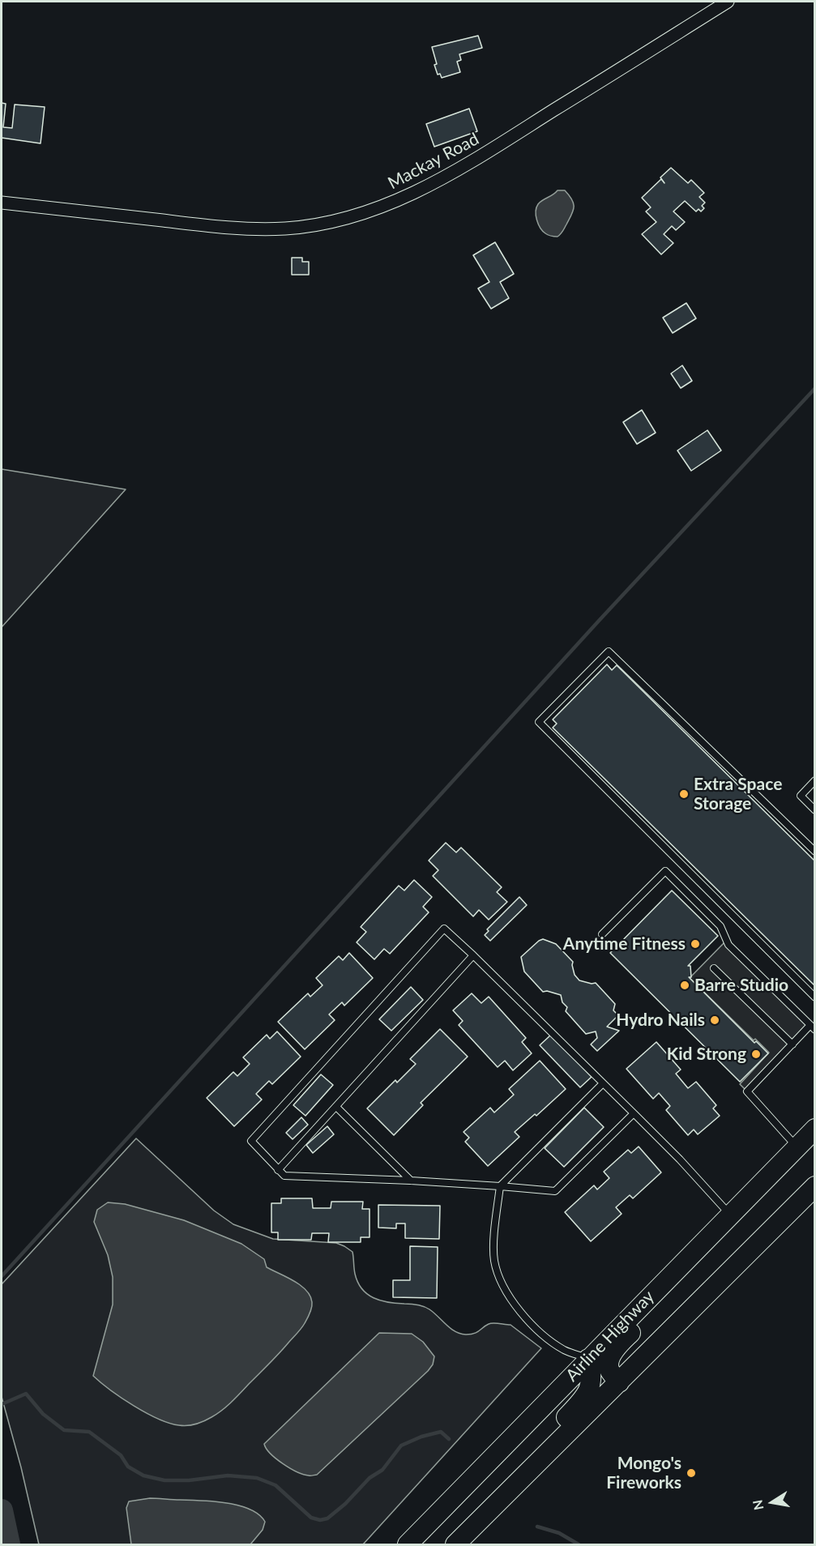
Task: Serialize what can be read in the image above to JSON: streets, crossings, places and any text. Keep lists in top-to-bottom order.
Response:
{
  "streets": {
    "highway": ["Airline Highway"],
    "street": ["Mackay Road"]
  },
  "places": [
    "Extra Space Storage",
    "Anytime Fitness",
    "Barre Studio",
    "Hydro Nails",
    "Kid Strong",
    "Mongo's Fireworks"
  ],
  "north": "left"
}
